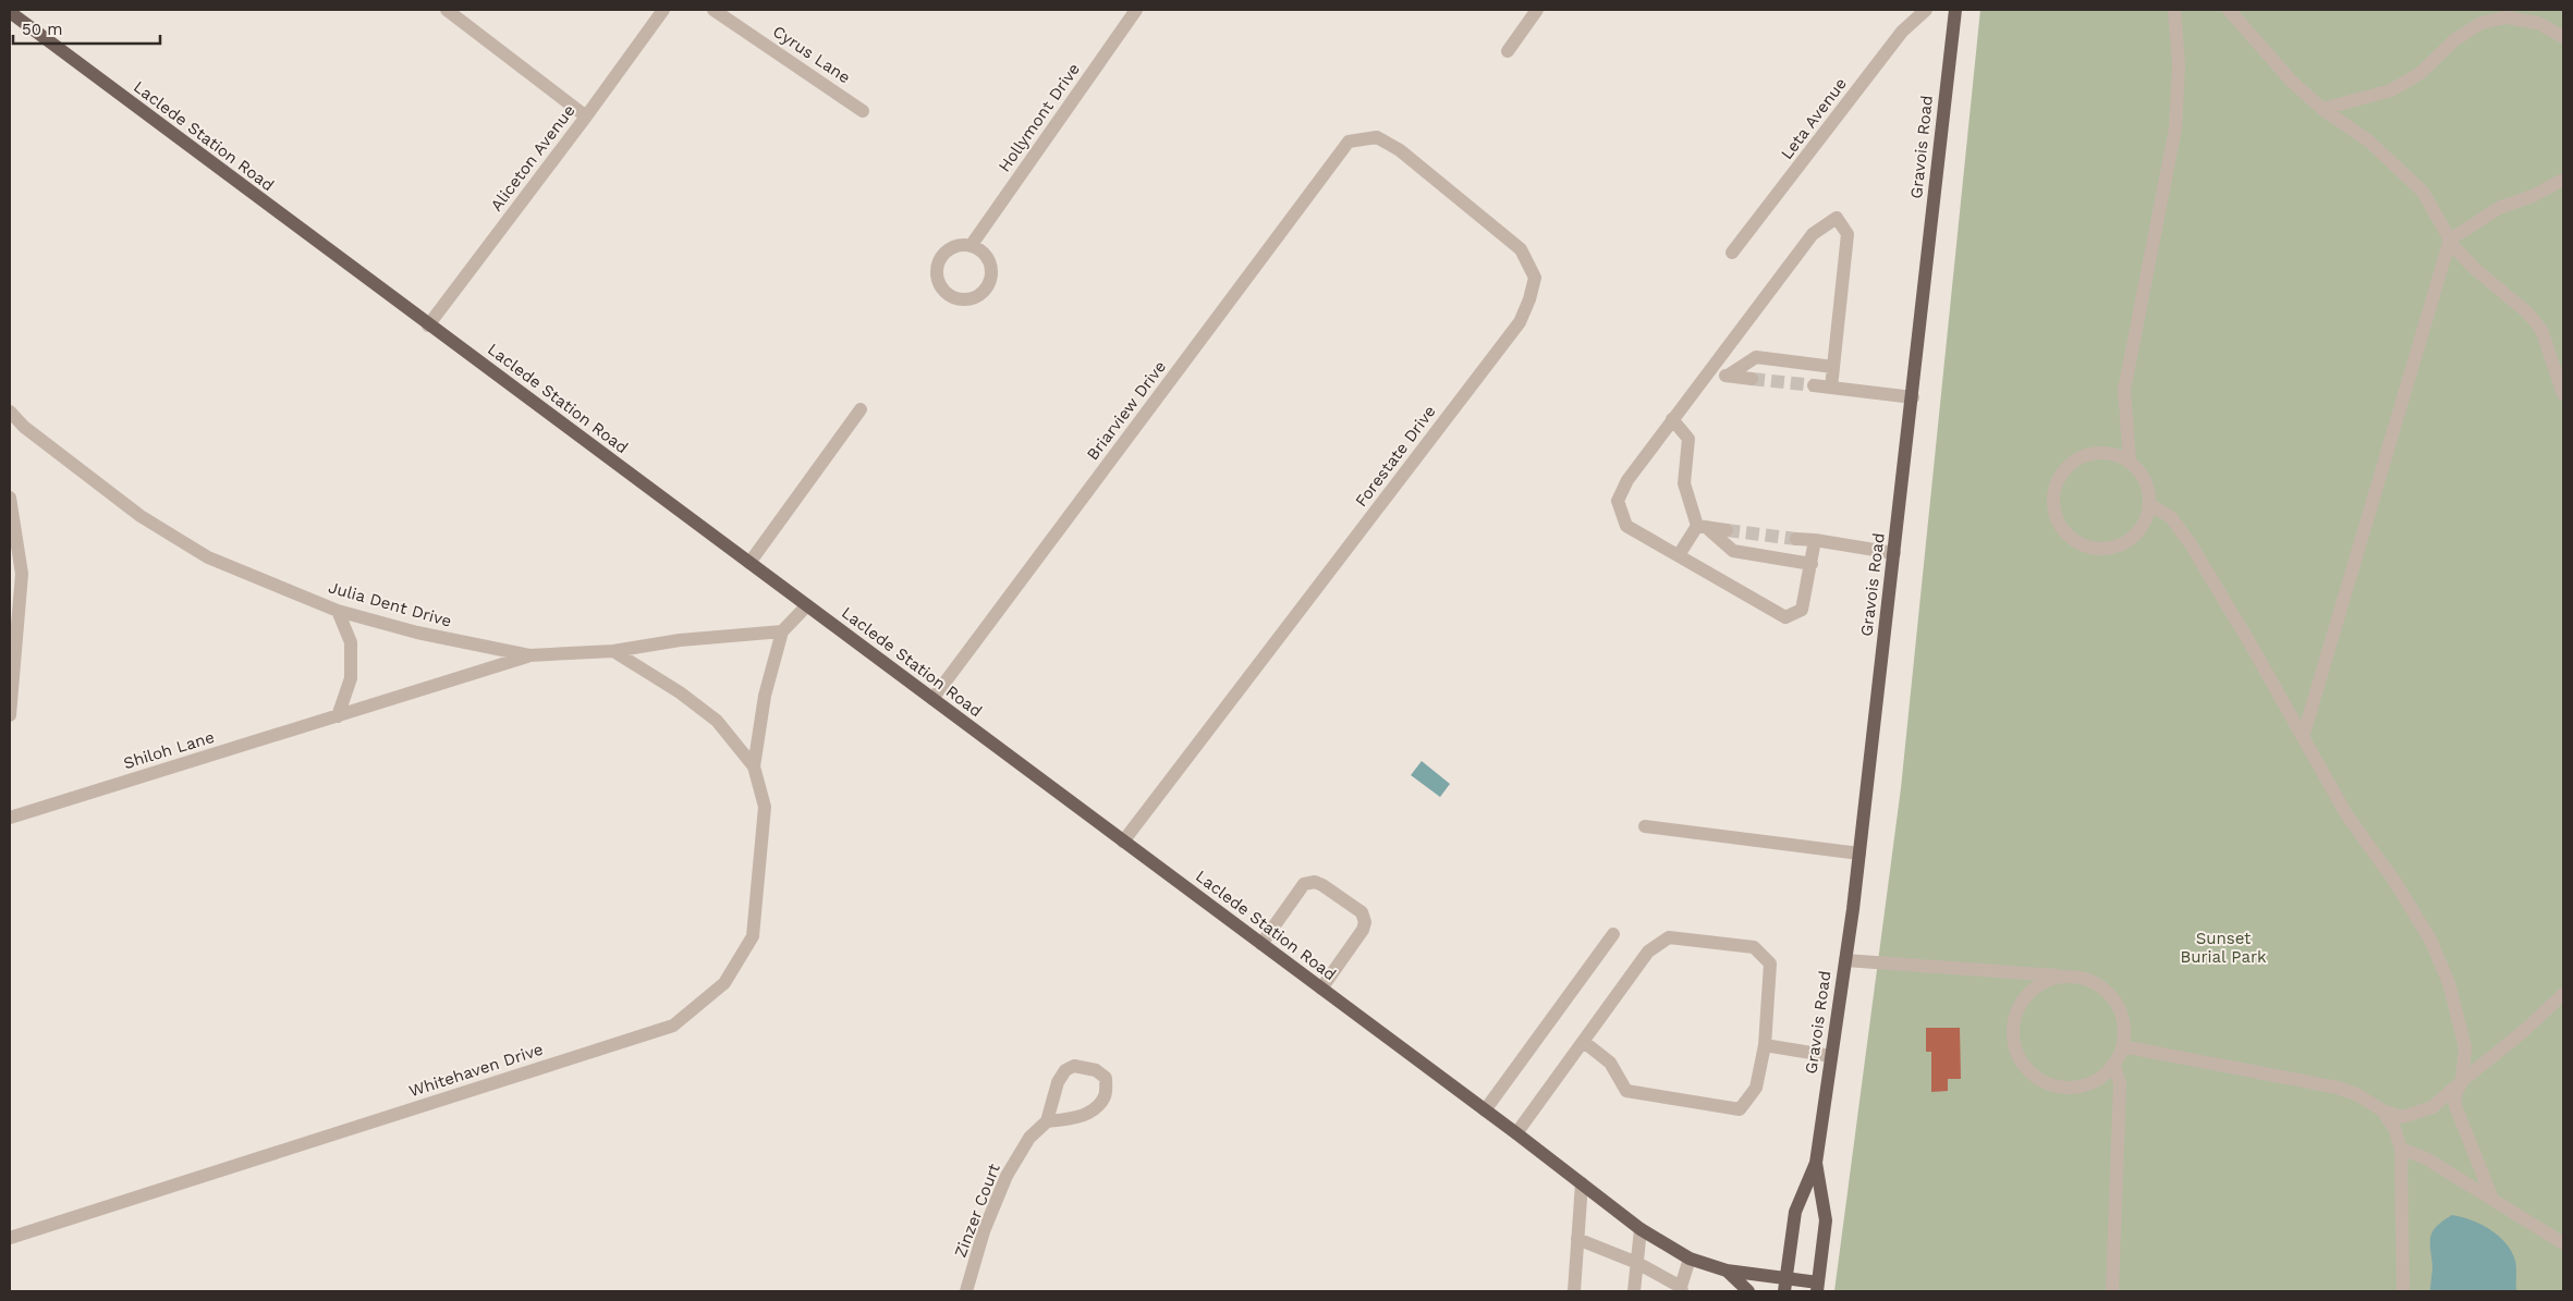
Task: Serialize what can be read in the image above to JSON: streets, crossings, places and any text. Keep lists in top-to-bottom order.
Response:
{
  "streets": {
    "main road": ["Laclede Station Road", "Gravois Road"],
    "street": [
      "Cyrus Lane",
      "Hollymont Drive",
      "Leta Avenue",
      "Aliceton Avenue",
      "Briarview Drive",
      "Forestate Drive",
      "Julia Dent Drive",
      "Shiloh Lane",
      "Whitehaven Drive",
      "Zinzer Court"
    ]
  },
  "crossings": [
    ["Laclede Station Road", "Gravois Road"],
    ["Laclede Station Road", "Aliceton Avenue"],
    ["Laclede Station Road", "Briarview Drive"],
    ["Laclede Station Road", "Forestate Drive"],
    ["Laclede Station Road", "Whitehaven Drive"],
    ["Briarview Drive", "Forestate Drive"],
    ["Julia Dent Drive", "Shiloh Lane"],
    ["Julia Dent Drive", "Whitehaven Drive"]
  ],
  "parks": ["Sunset Burial Park"],
  "scale_bar": "50 m"
}
